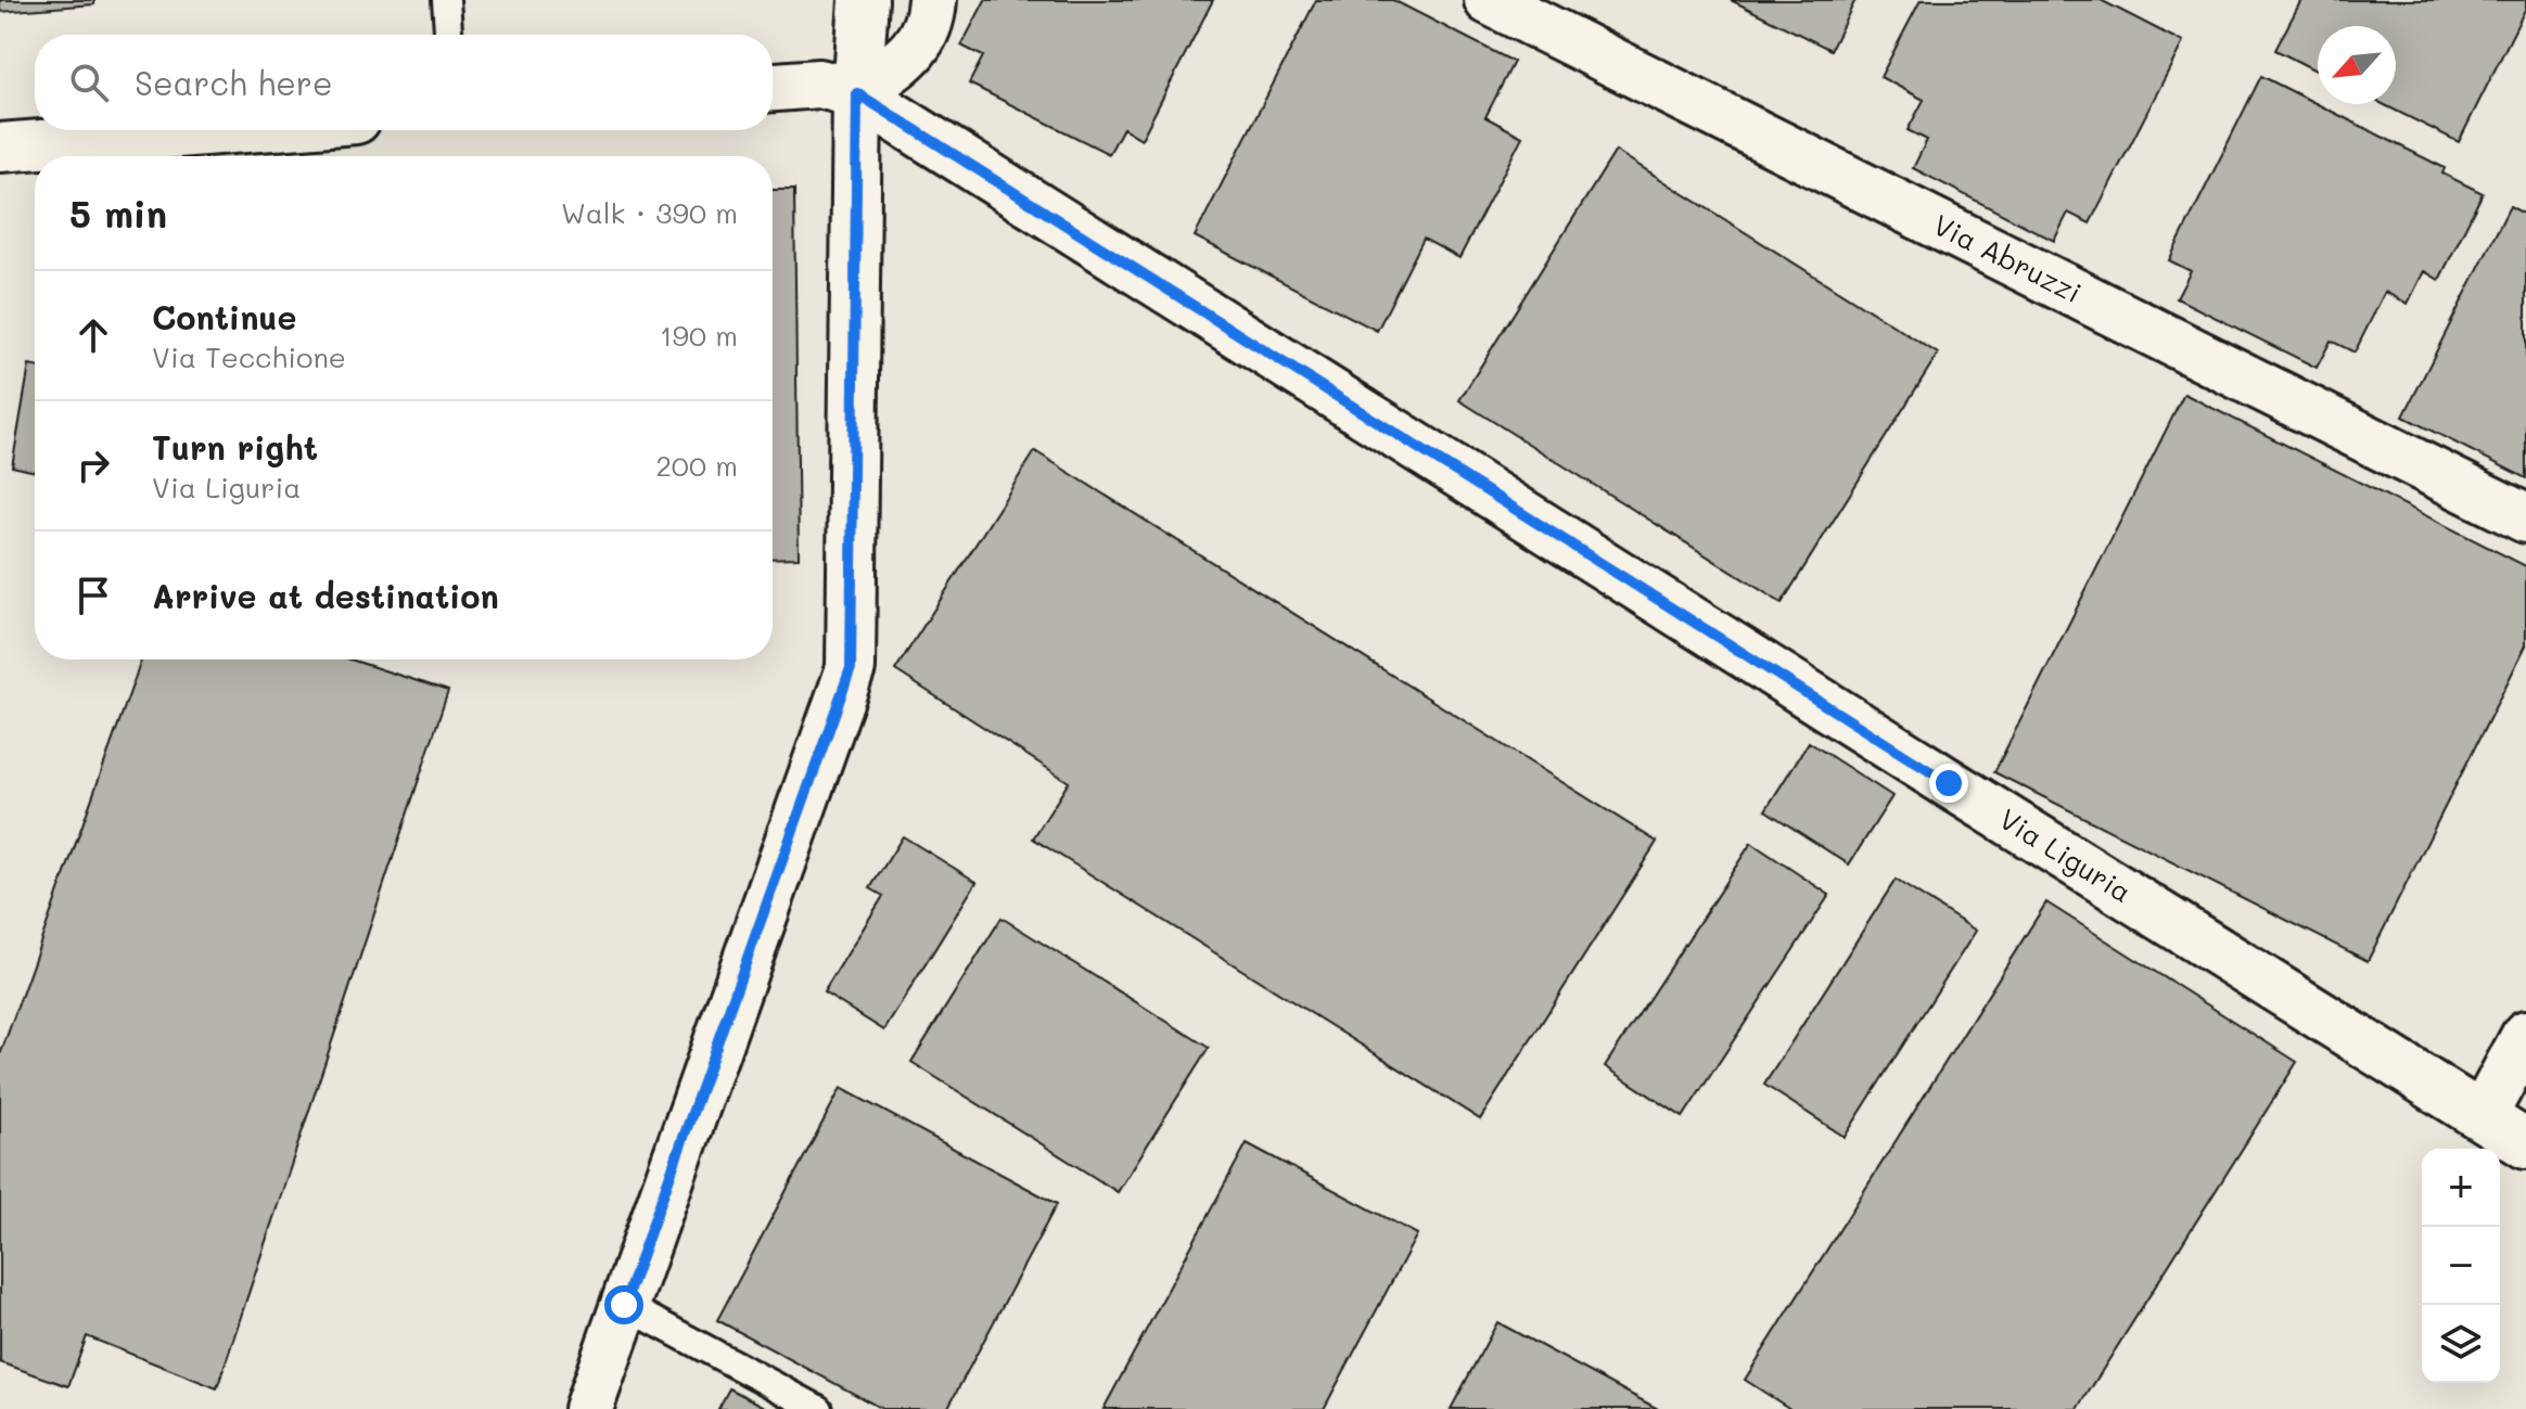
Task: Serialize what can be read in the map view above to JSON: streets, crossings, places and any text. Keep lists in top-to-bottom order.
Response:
{
  "streets": {
    "street": ["Via Abruzzi", "Via Liguria"]
  },
  "north": "bottom left",
  "page": {
    "search": "Search here",
    "heading": ["5 min", "Walk · 390 m"],
    "list": [
      ["Continue", "Via Tecchione", "190 m"],
      ["Turn right", "Via Liguria", "200 m"],
      "Arrive at destination"
    ],
    "map_buttons": ["+", "−"]
  }
}
